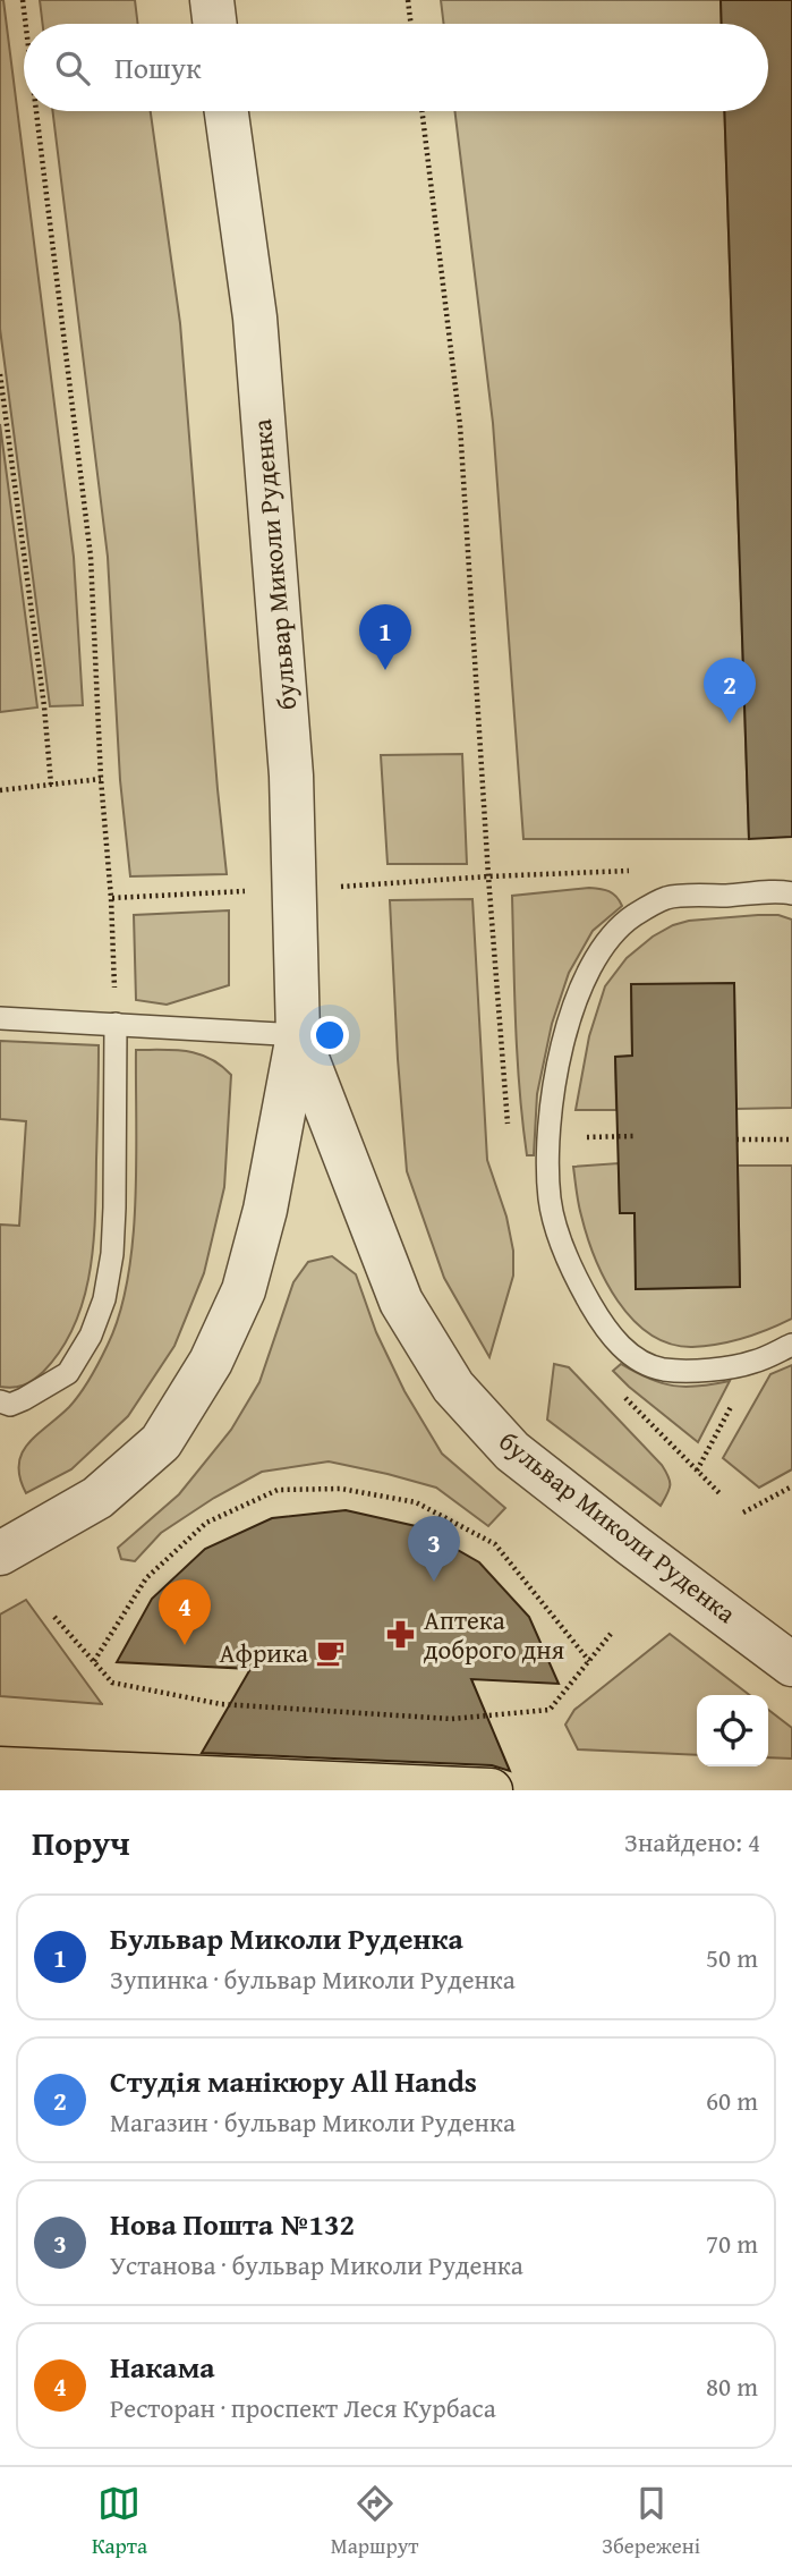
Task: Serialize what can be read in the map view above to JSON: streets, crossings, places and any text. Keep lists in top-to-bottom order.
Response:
{
  "streets": {
    "street": ["бульвар Миколи Руденка"]
  },
  "places": {
    "pharmacy": ["Аптека доброго дня"],
    "cafe": ["Африка"]
  },
  "page": {
    "search": "Пошук",
    "pins": [
      "1",
      "2",
      "3",
      "4"
    ],
    "heading": ["Поруч", "Знайдено: 4"],
    "list": [
      {
        "mark": "1",
        "name": "Бульвар Миколи Руденка",
        "note": "Зупинка · бульвар Миколи Руденка",
        "value": "50 m"
      },
      {
        "mark": "2",
        "name": "Студія манікюру All Hands",
        "note": "Магазин · бульвар Миколи Руденка",
        "value": "60 m"
      },
      {
        "mark": "3",
        "name": "Нова Пошта №132",
        "note": "Установа · бульвар Миколи Руденка",
        "value": "70 m"
      },
      {
        "mark": "4",
        "name": "Накама",
        "note": "Ресторан · проспект Леся Курбаса",
        "value": "80 m"
      }
    ],
    "nav": ["Карта", "Маршрут", "Збережені"]
  }
}
